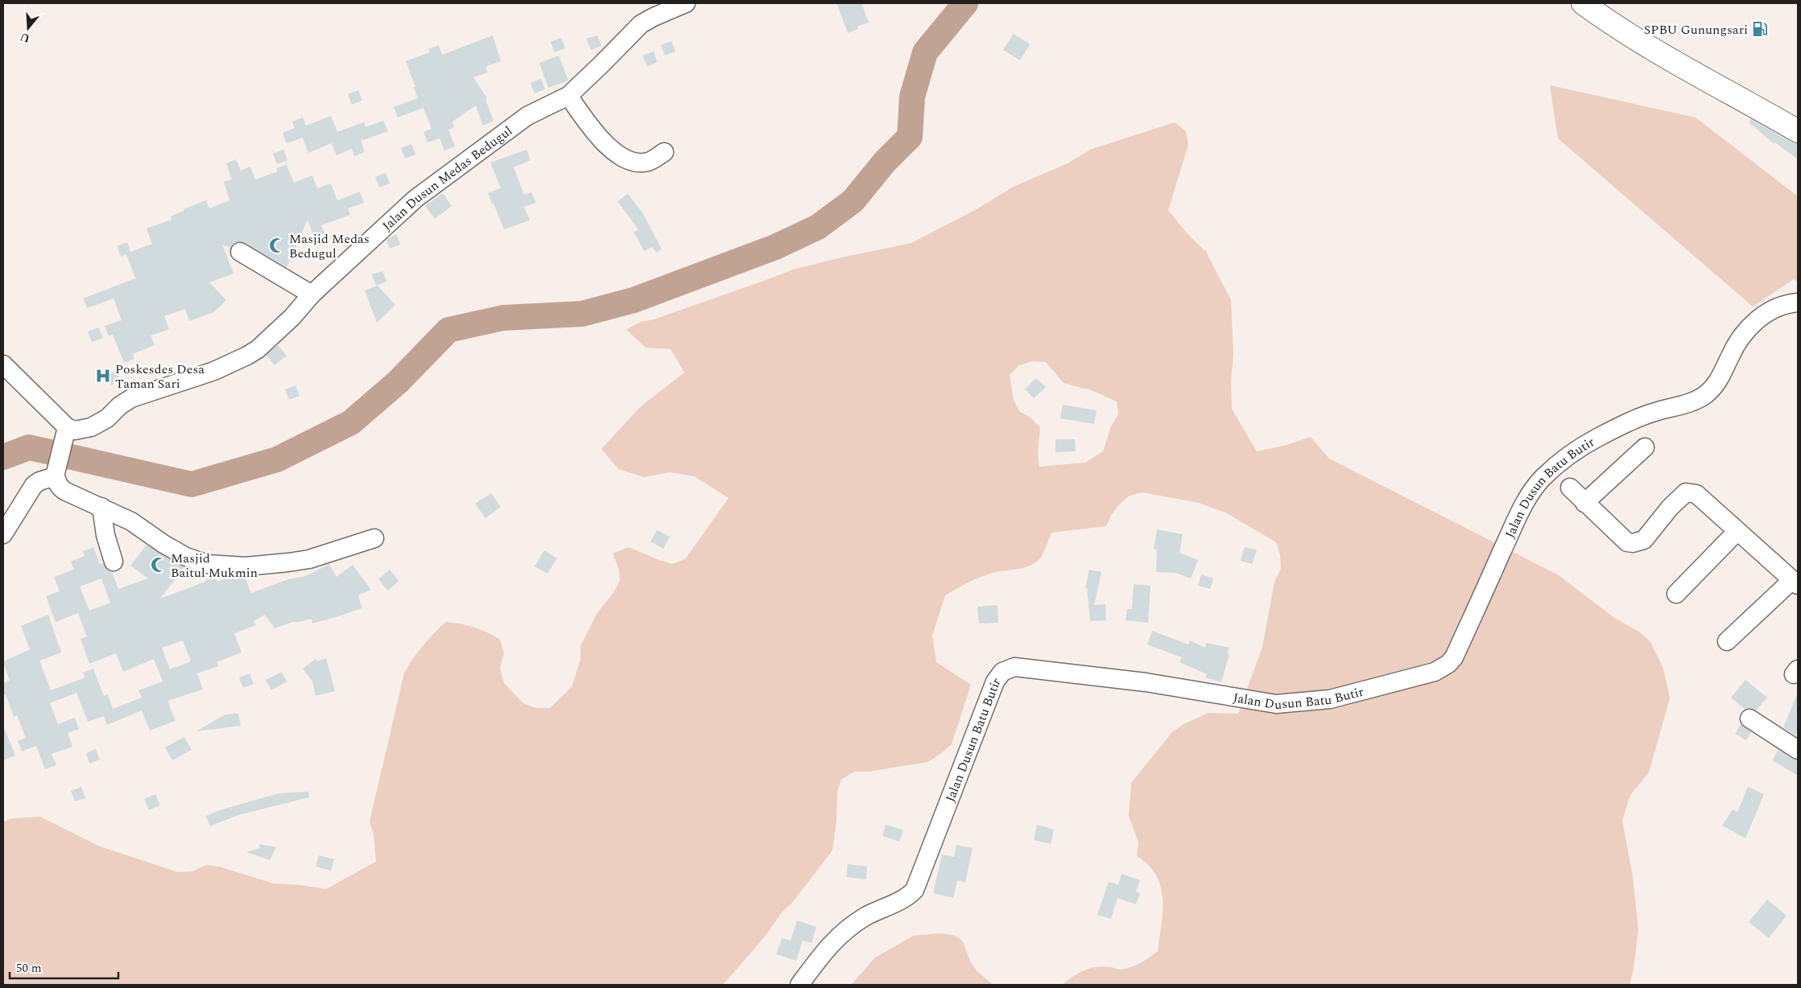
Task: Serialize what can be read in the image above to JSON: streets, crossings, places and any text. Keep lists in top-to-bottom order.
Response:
{
  "streets": {
    "street": ["Jalan Dusun Medas Bedugul", "Jalan Dusun Batu Butir"]
  },
  "places": {
    "fuel station": ["SPBU Gunungsari"],
    "mosque": ["Masjid Medas Bedugul", "Masjid Baitul Mukmin"],
    "hospital": ["Poskesdes Desa Taman Sari"]
  },
  "scale_bar": "50 m",
  "north": "bottom"
}
